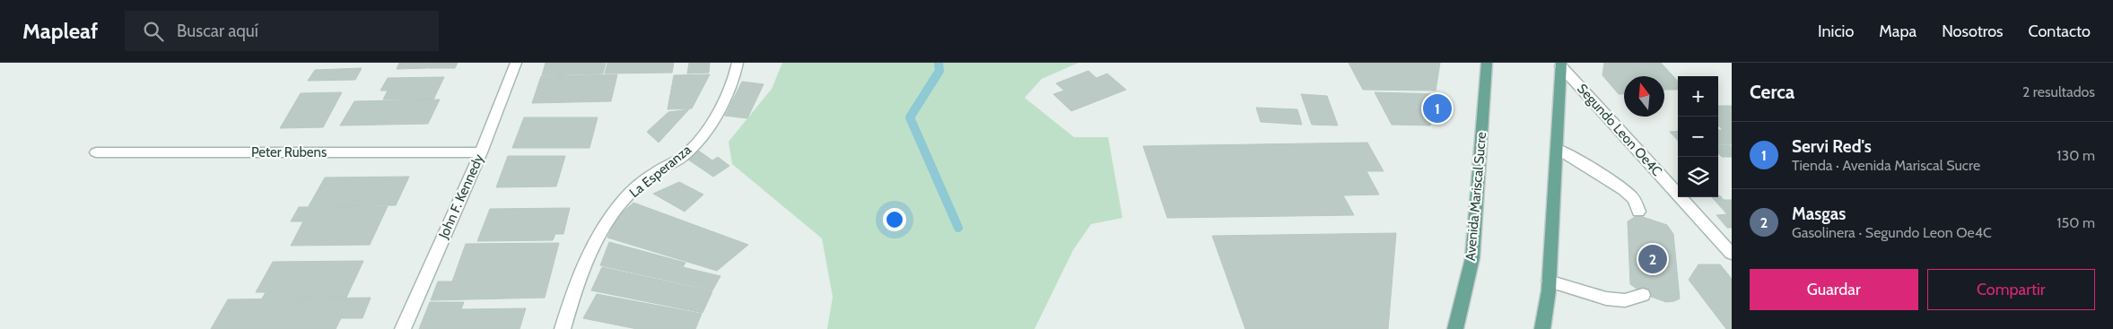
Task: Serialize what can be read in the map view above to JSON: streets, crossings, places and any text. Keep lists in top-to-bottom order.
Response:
{
  "streets": {
    "main road": ["Avenida Mariscal Sucre"],
    "street": [
      "Segundo Leon Oe4C",
      "Peter Rubens",
      "La Esperanza",
      "John F. Kennedy"
    ]
  },
  "crossings": [
    ["Peter Rubens", "John F. Kennedy"]
  ],
  "north": "top",
  "page": {
    "header": "Mapleaf",
    "search": "Buscar aquí",
    "nav": [
      "Inicio",
      "Mapa",
      "Nosotros",
      "Contacto"
    ],
    "heading": ["Cerca", "2 resultados"],
    "map_buttons": ["+", "−"],
    "pins": ["1", "2"],
    "list": [
      {
        "mark": "1",
        "name": "Servi Red's",
        "note": "Tienda · Avenida Mariscal Sucre",
        "value": "130 m"
      },
      {
        "mark": "2",
        "name": "Masgas",
        "note": "Gasolinera · Segundo Leon Oe4C",
        "value": "150 m"
      }
    ],
    "buttons": ["Guardar", "Compartir"]
  }
}
